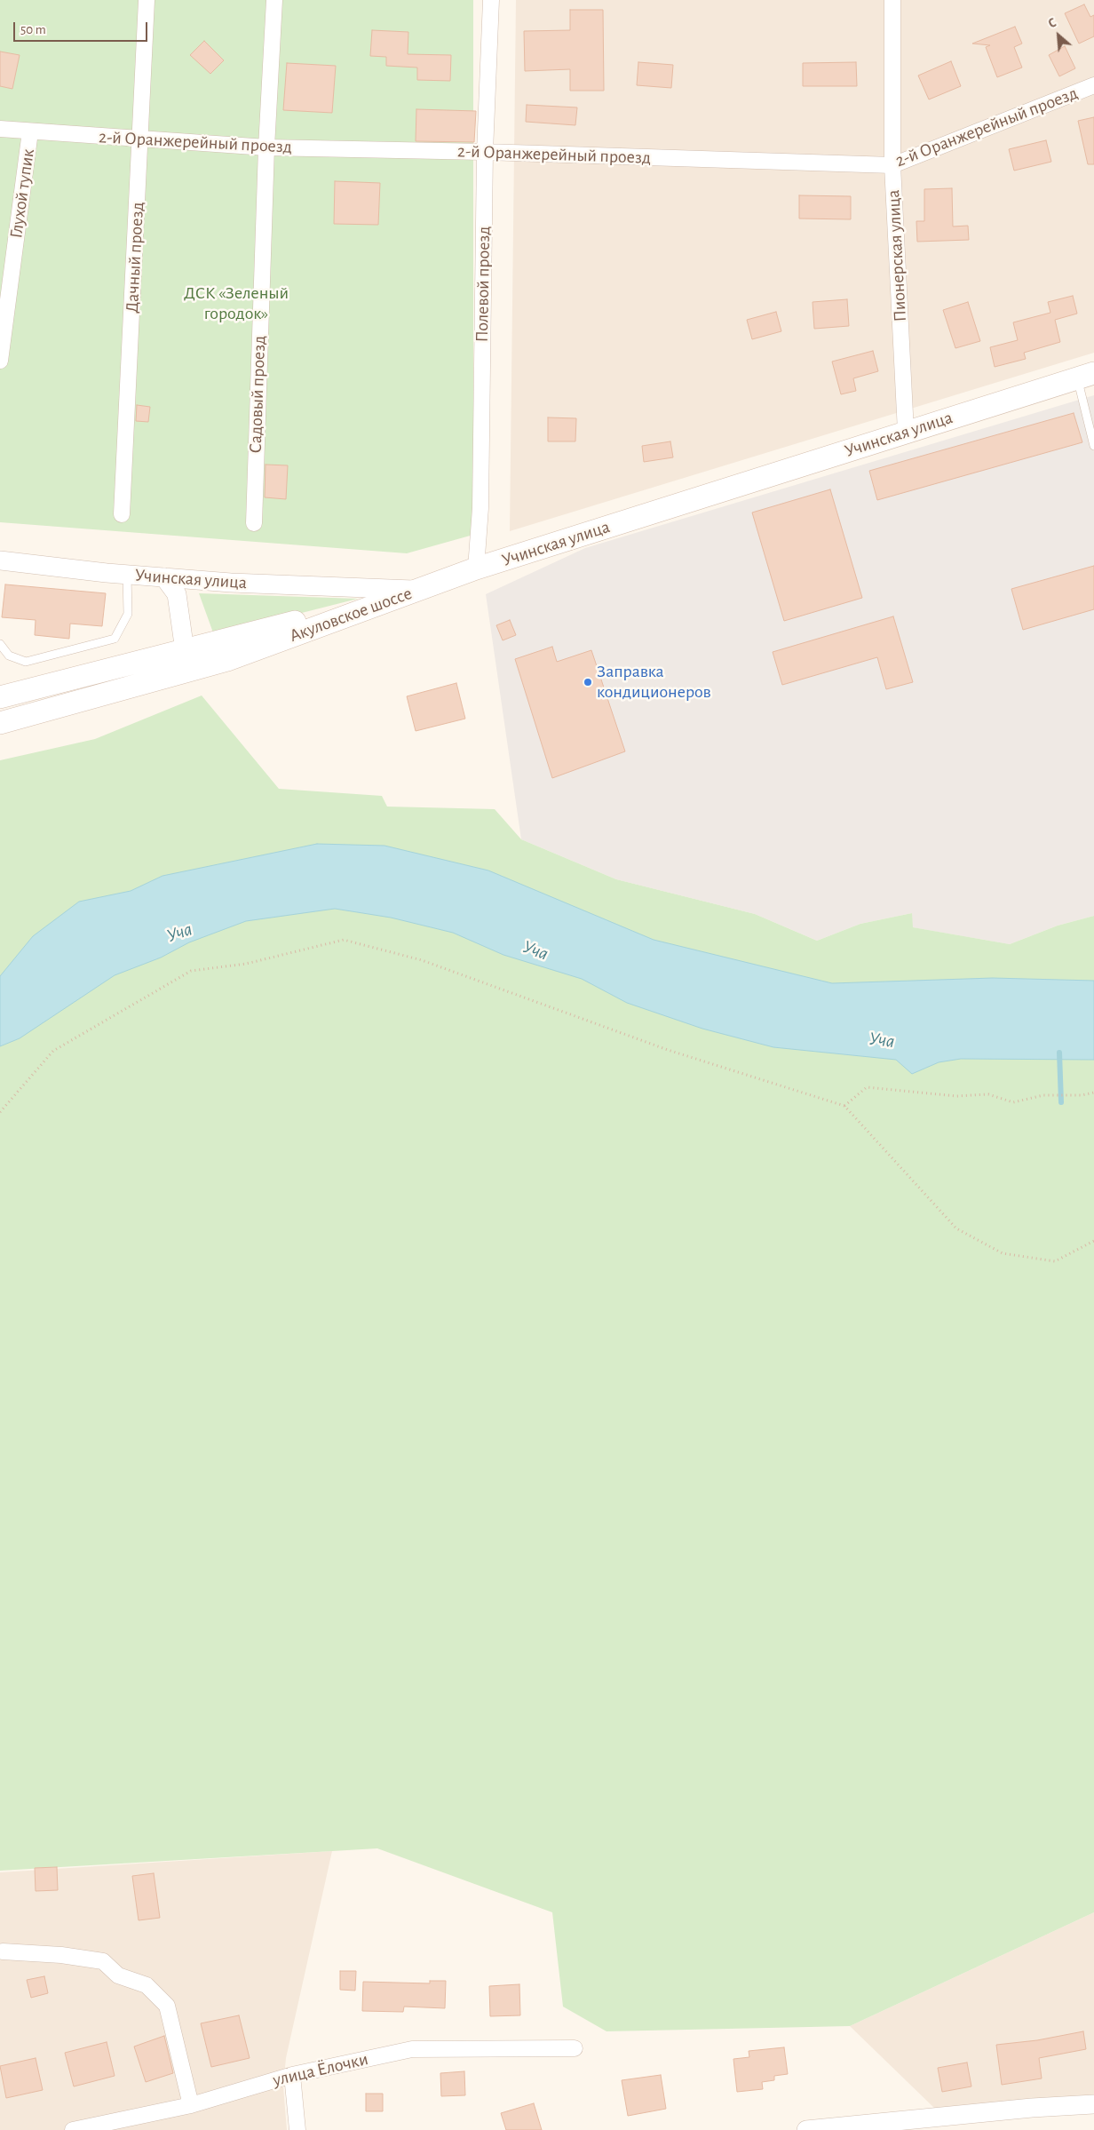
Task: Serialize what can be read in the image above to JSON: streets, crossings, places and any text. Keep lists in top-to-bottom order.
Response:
{
  "streets": {
    "main road": ["Учинская улица", "Акуловское шоссе"],
    "street": [
      "2-й Оранжерейный проезд",
      "Глухой тупик",
      "Пионерская улица",
      "Дачный проезд",
      "Полевой проезд",
      "Садовый проезд",
      "улица Ёлочки"
    ]
  },
  "crossings": [
    ["2-й Оранжерейный проезд", "Глухой тупик"],
    ["2-й Оранжерейный проезд", "Пионерская улица"],
    ["2-й Оранжерейный проезд", "Дачный проезд"],
    ["2-й Оранжерейный проезд", "Полевой проезд"],
    ["2-й Оранжерейный проезд", "Садовый проезд"],
    ["Пионерская улица", "Учинская улица"],
    ["Полевой проезд", "Учинская улица"],
    ["Учинская улица", "Акуловское шоссе"]
  ],
  "water": ["Уча"],
  "parks": ["ДСК «Зеленый городок»"],
  "places": ["Заправка кондиционеров"],
  "scale_bar": "50 m",
  "north": "top left"
}
